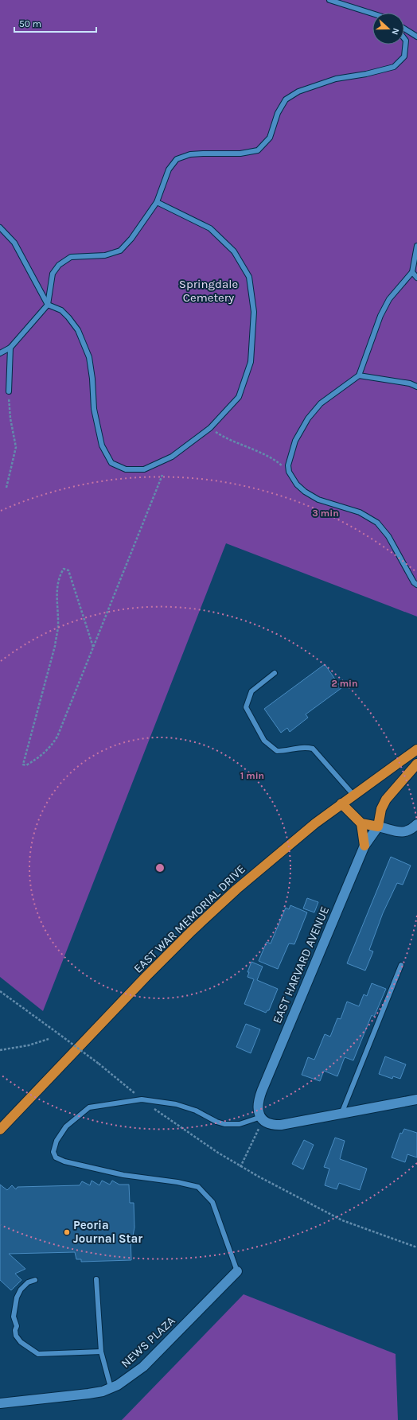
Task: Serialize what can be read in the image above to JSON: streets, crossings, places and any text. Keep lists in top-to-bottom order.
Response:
{
  "streets": {
    "highway": ["EAST WAR MEMORIAL DRIVE"],
    "street": ["EAST HARVARD AVENUE", "NEWS PLAZA"]
  },
  "parks": ["Springdale Cemetery"],
  "places": ["Peoria Journal Star"],
  "scale_bar": "50 m",
  "north": "right",
  "rings": ["3 min", "2 min", "1 min"]
}
